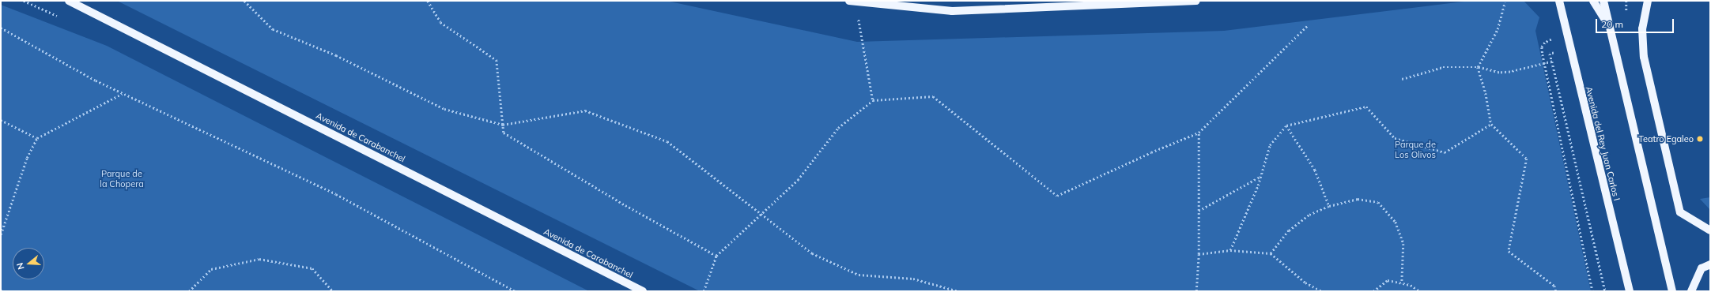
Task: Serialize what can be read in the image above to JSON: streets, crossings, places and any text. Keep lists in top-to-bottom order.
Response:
{
  "streets": {
    "main road": ["Avenida de Carabanchel", "Avenida del Rey Juan Carlos I"]
  },
  "parks": ["Parque de Los Olivos", "Parque de la Chopera"],
  "places": ["Teatro Egaleo"],
  "scale_bar": "20 m",
  "north": "left"
}
